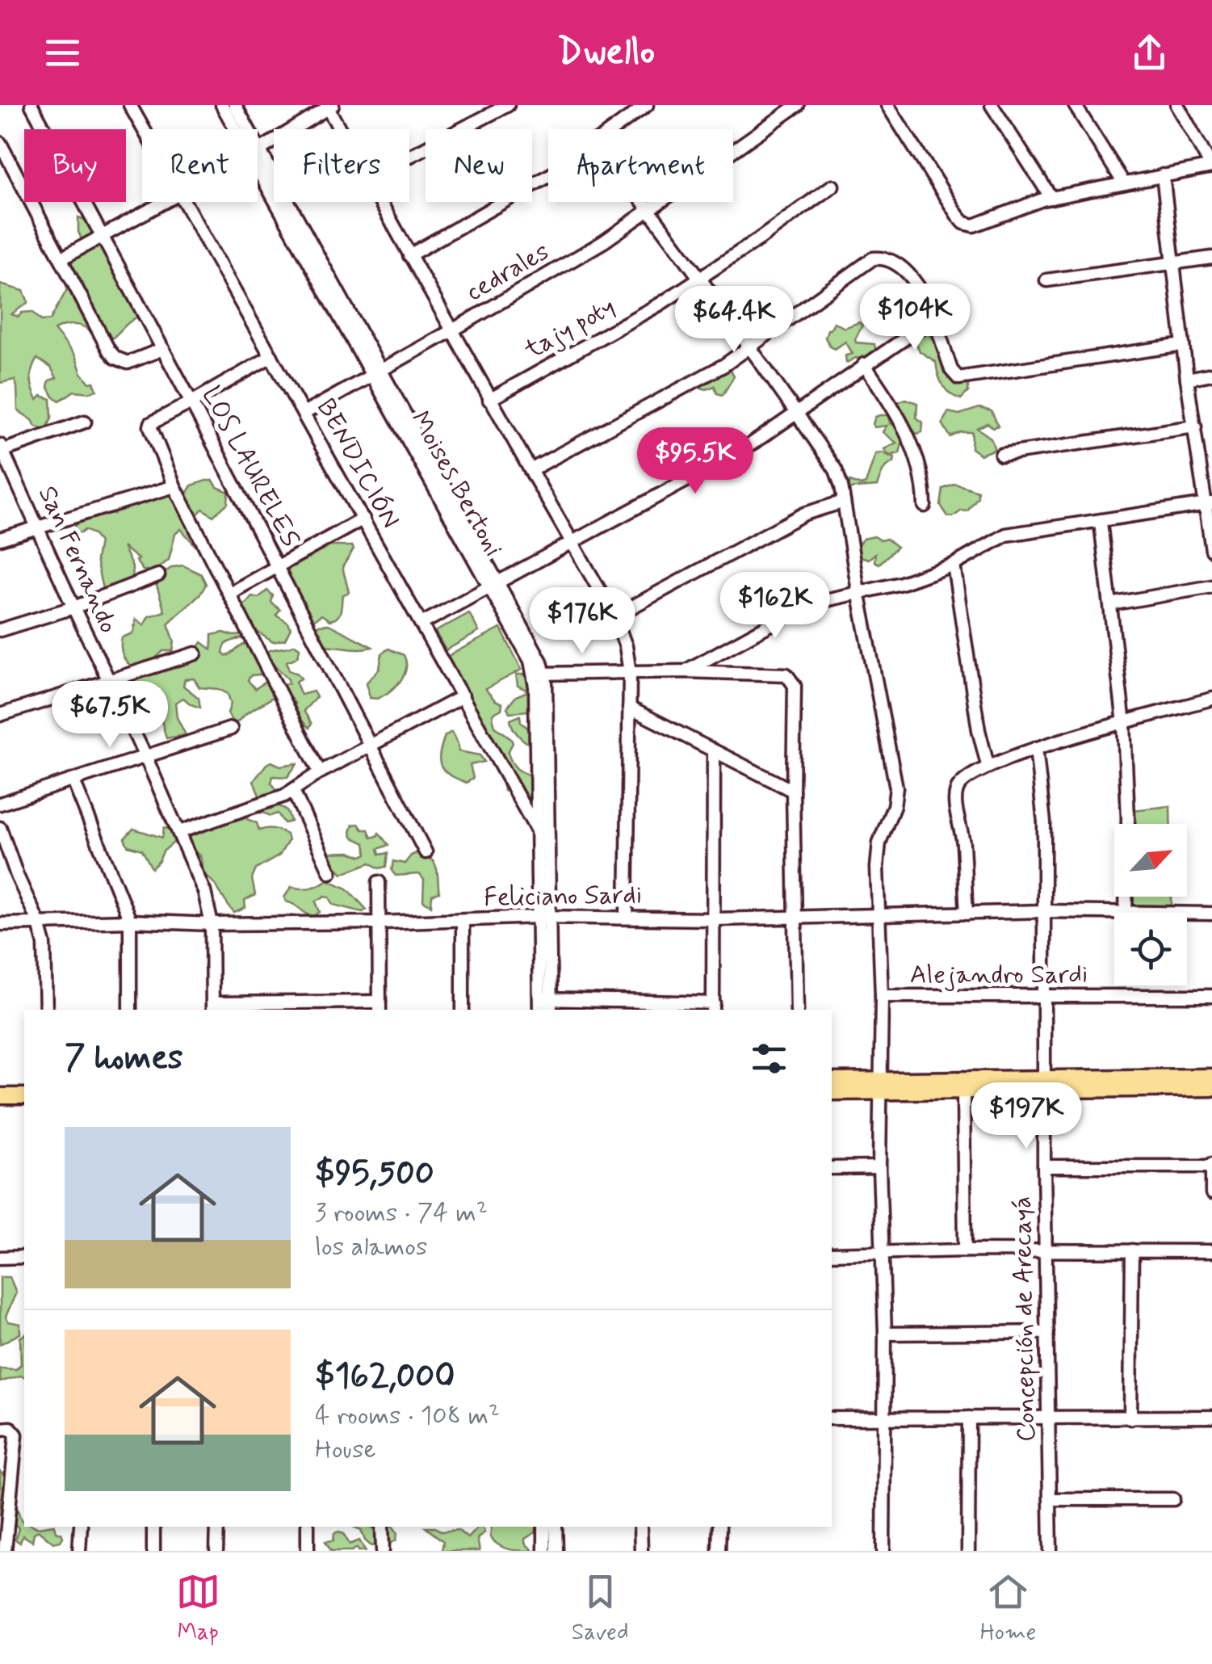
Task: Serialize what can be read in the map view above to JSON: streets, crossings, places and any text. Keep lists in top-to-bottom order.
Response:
{
  "streets": {
    "street": [
      "cedrales",
      "tajy poty",
      "BENDICIÓN",
      "LOS LAURELES",
      "Moises Bertoni",
      "San Fernando",
      "Feliciano Sardi",
      "Alejandro Sardi",
      "Concepción de Arecayá"
    ]
  },
  "crossings": [
    ["BENDICIÓN", "Moises Bertoni"],
    ["Moises Bertoni", "Feliciano Sardi"],
    ["San Fernando", "Feliciano Sardi"],
    ["Feliciano Sardi", "Concepción de Arecayá"],
    ["Alejandro Sardi", "Concepción de Arecayá"]
  ],
  "north": "top right",
  "page": {
    "header": "Dwello",
    "chip": [
      "Buy",
      "Rent",
      "Filters",
      "New",
      "Apartment"
    ],
    "price": [
      "$104K",
      "$64.4K",
      "$95.5K",
      "$162K",
      "$176K",
      "$67.5K",
      "$197K"
    ],
    "heading": "7 homes",
    "list": [
      {
        "name": "$95,500",
        "note": "3 rooms · 74 m² · los alamos"
      },
      {
        "name": "$162,000",
        "note": "4 rooms · 108 m² · House"
      }
    ],
    "tabs": ["Map", "Saved", "Home"]
  }
}
